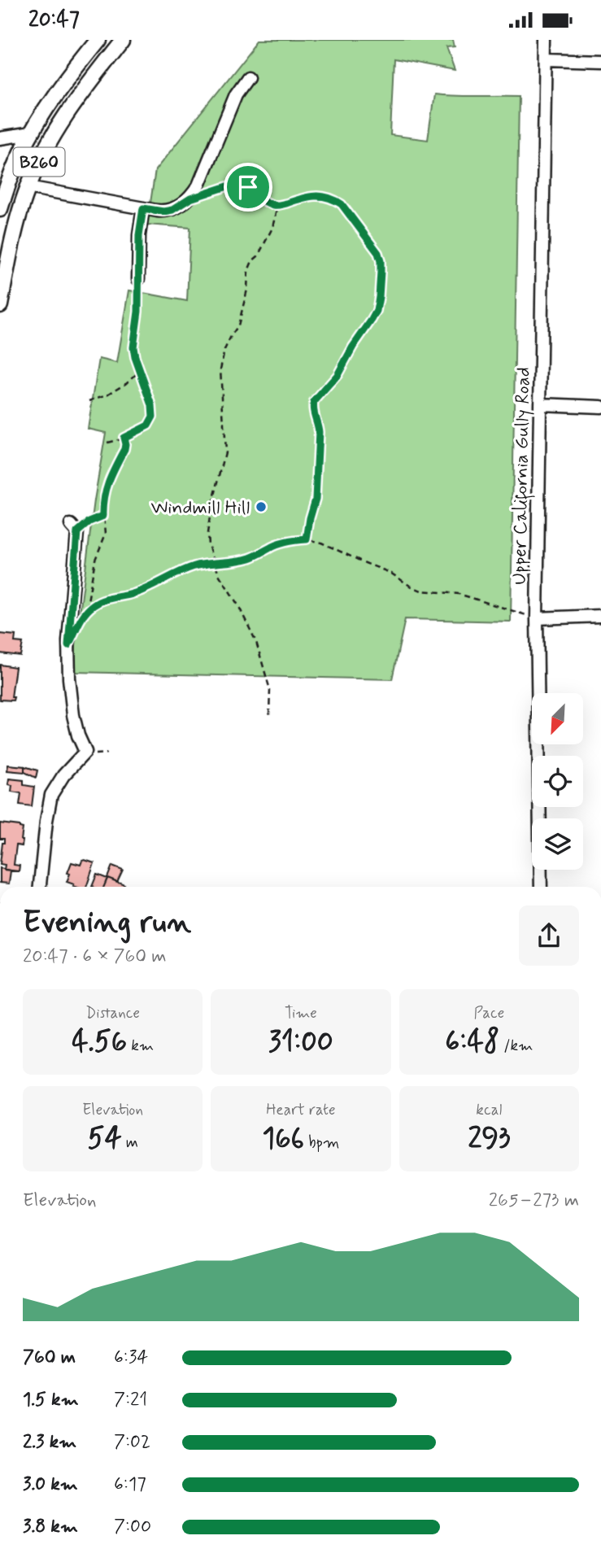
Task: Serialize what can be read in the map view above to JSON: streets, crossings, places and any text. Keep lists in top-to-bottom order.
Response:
{
  "streets": {
    "main road": ["B260"],
    "street": ["Upper California Gully Road"]
  },
  "places": ["Windmill Hill"],
  "north": "bottom left",
  "page": {
    "status": "20:47",
    "heading": ["Evening run", "20:47 · 6 × 760 m"],
    "stats": [
      ["Distance", "4.56 km"],
      ["Time", "31:00"],
      ["Pace", "6:48 /km"],
      ["Elevation", "54 m"],
      ["Heart rate", "166 bpm"],
      ["kcal", "293"]
    ],
    "chart": ["Elevation", "265–273 m"],
    "list": [
      {
        "name": "760 m",
        "note": "6:34"
      },
      {
        "name": "1.5 km",
        "note": "7:21"
      },
      {
        "name": "2.3 km",
        "note": "7:02"
      },
      {
        "name": "3.0 km",
        "note": "6:17"
      },
      {
        "name": "3.8 km",
        "note": "7:00"
      }
    ]
  }
}
